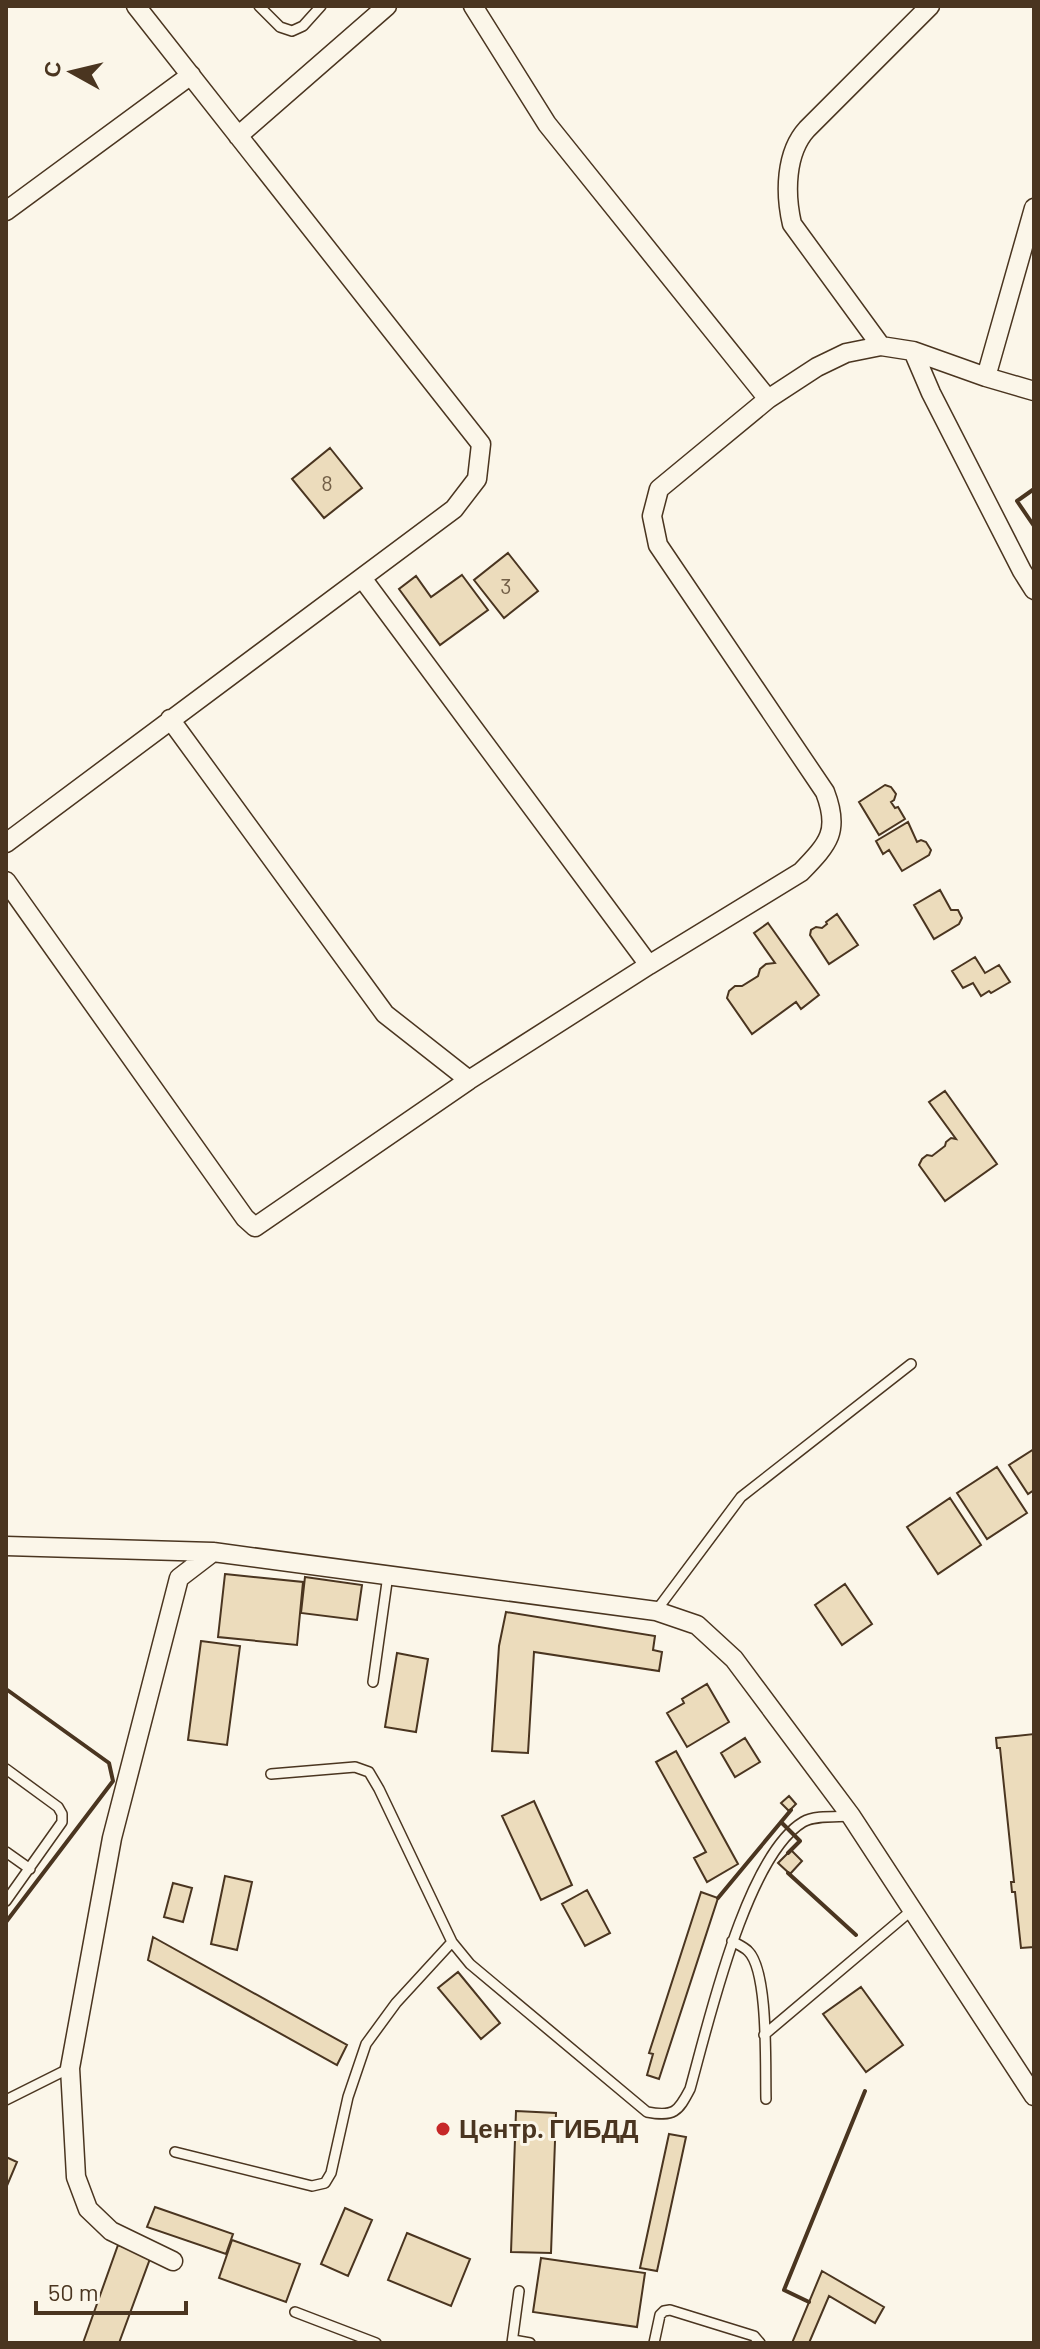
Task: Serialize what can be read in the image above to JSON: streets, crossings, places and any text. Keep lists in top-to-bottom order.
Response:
{
  "places": ["Центр. ГИБДД"],
  "house_numbers": ["8", "3"],
  "scale_bar": "50 m",
  "north": "left"
}
